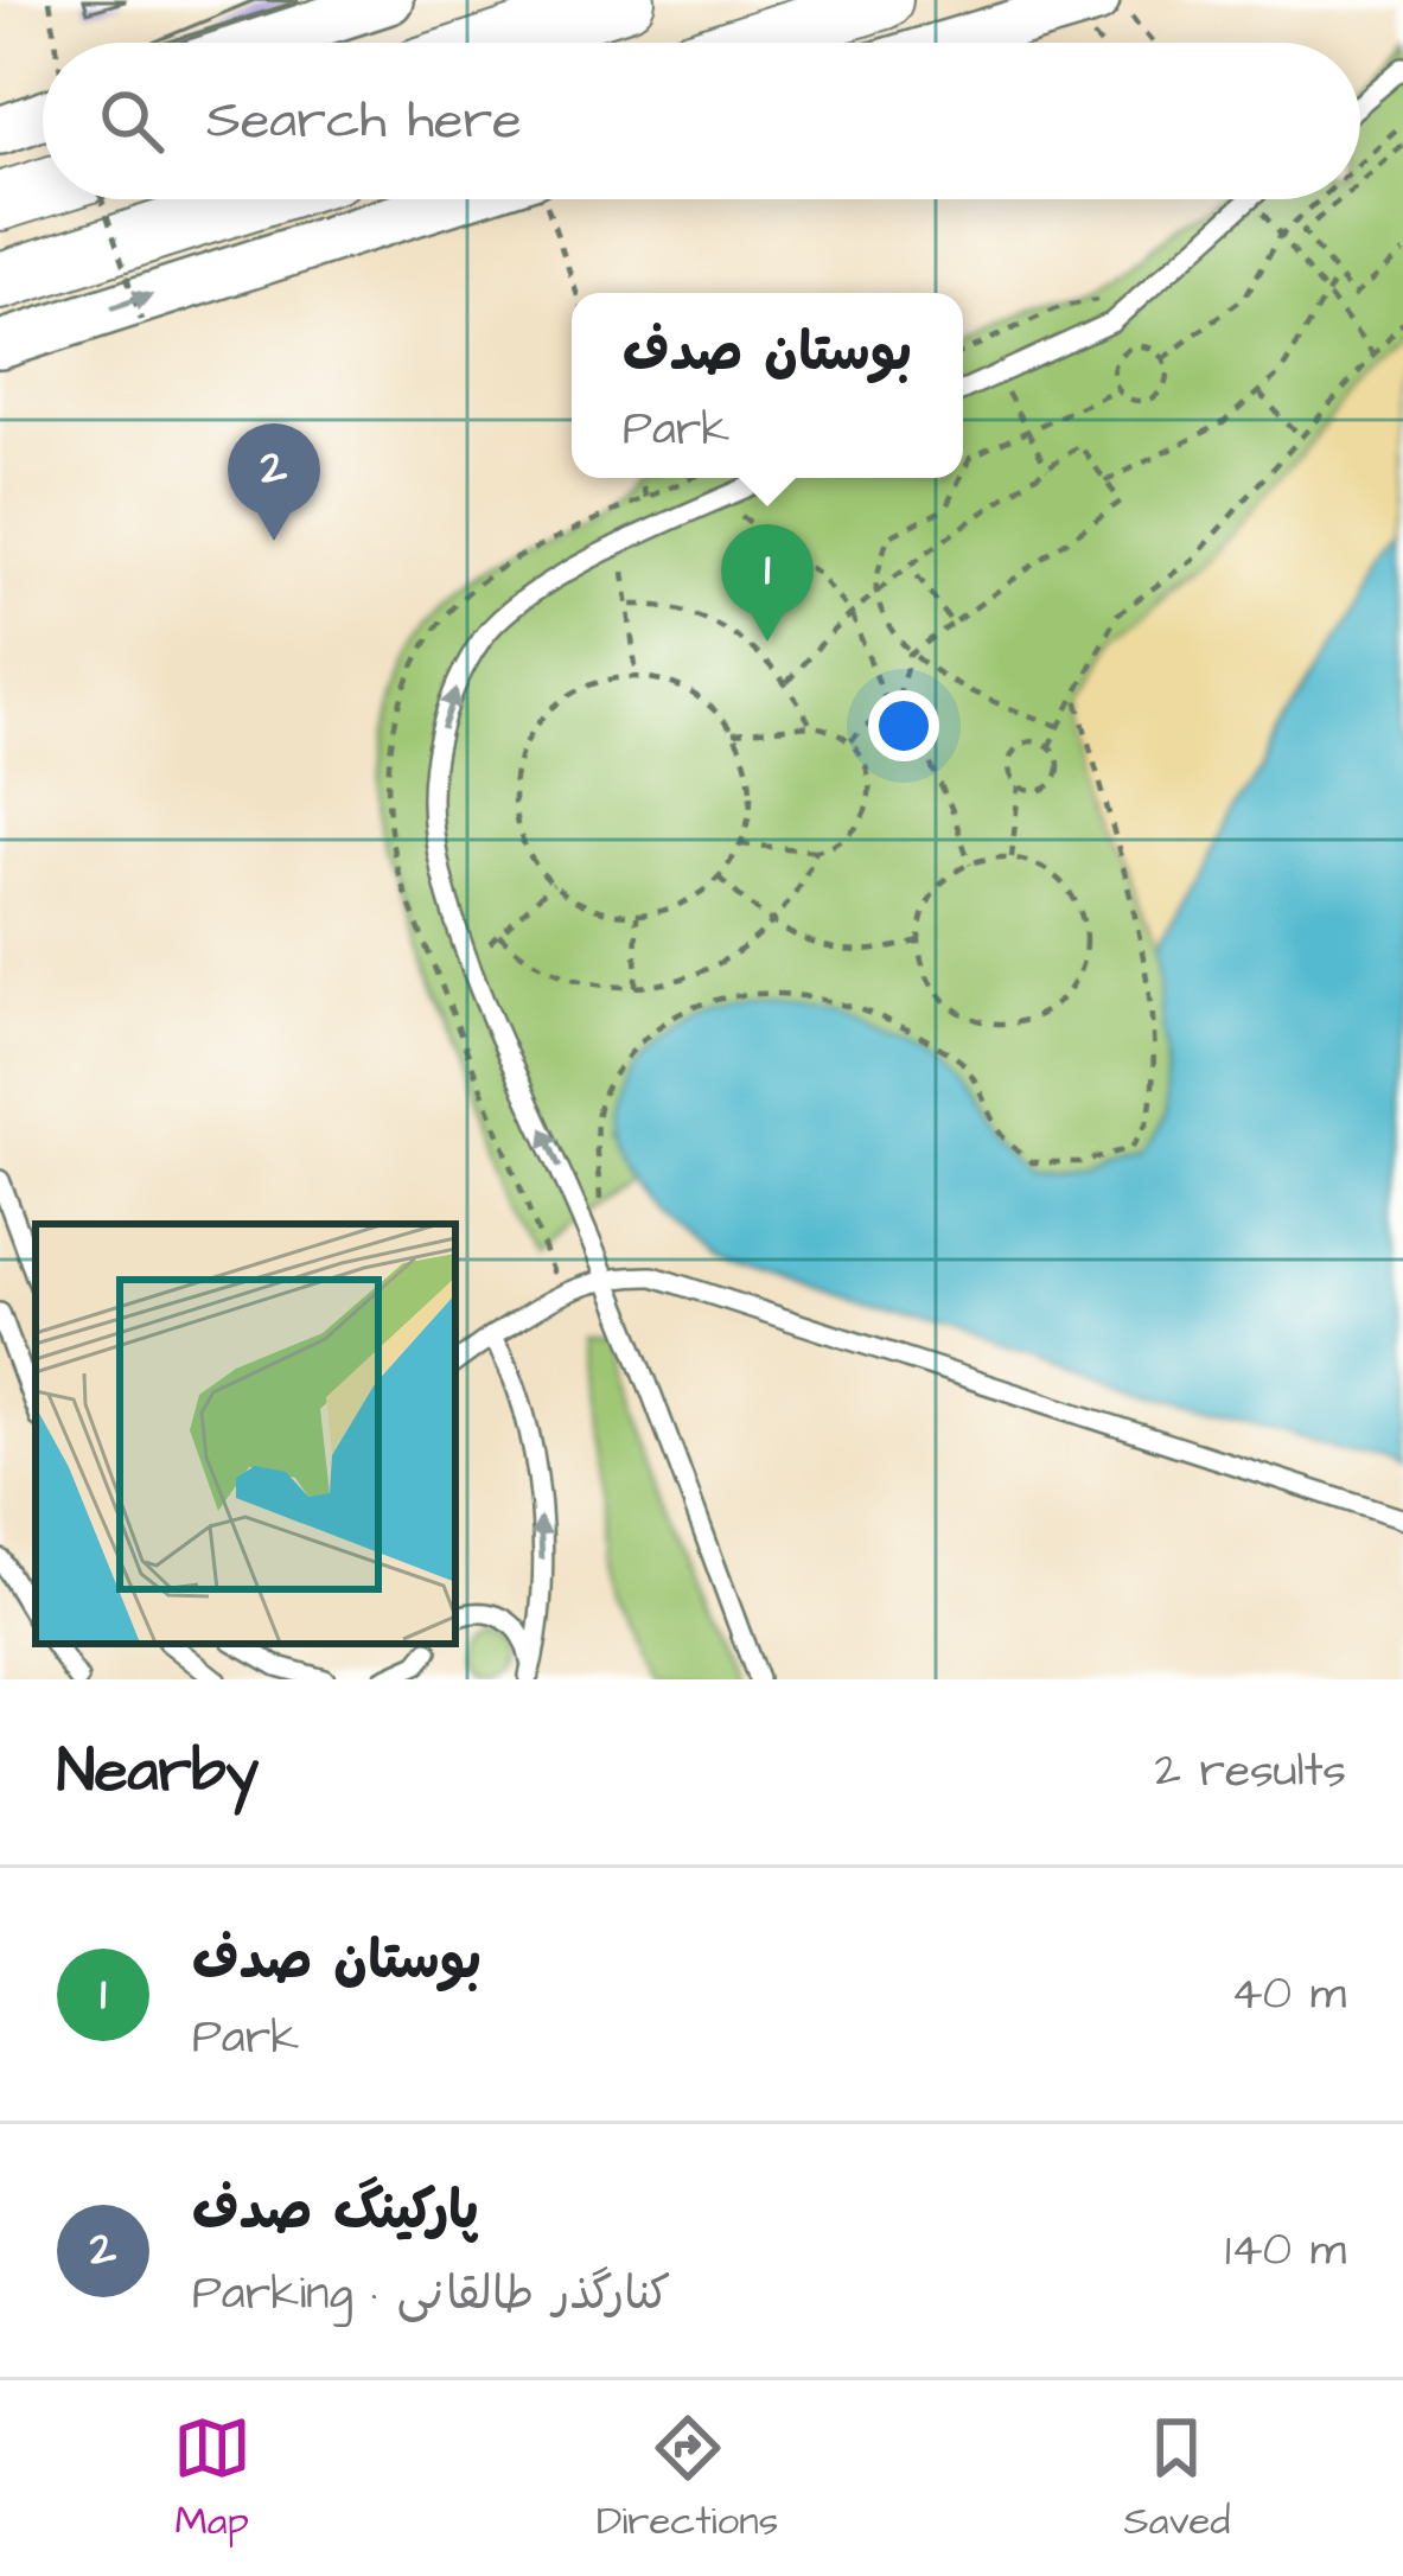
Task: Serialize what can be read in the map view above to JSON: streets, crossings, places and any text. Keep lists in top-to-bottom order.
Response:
{
  "page": {
    "search": "Search here",
    "popup": ["بوستان صدف", "Park"],
    "pins": ["2", "1"],
    "heading": ["Nearby", "2 results"],
    "list": [
      {
        "mark": "1",
        "name": "بوستان صدف",
        "note": "Park",
        "value": "40 m"
      },
      {
        "mark": "2",
        "name": "پارکینگ صدف",
        "note": "Parking · کنارگذر طالقانی",
        "value": "140 m"
      }
    ],
    "nav": ["Map", "Directions", "Saved"]
  }
}
